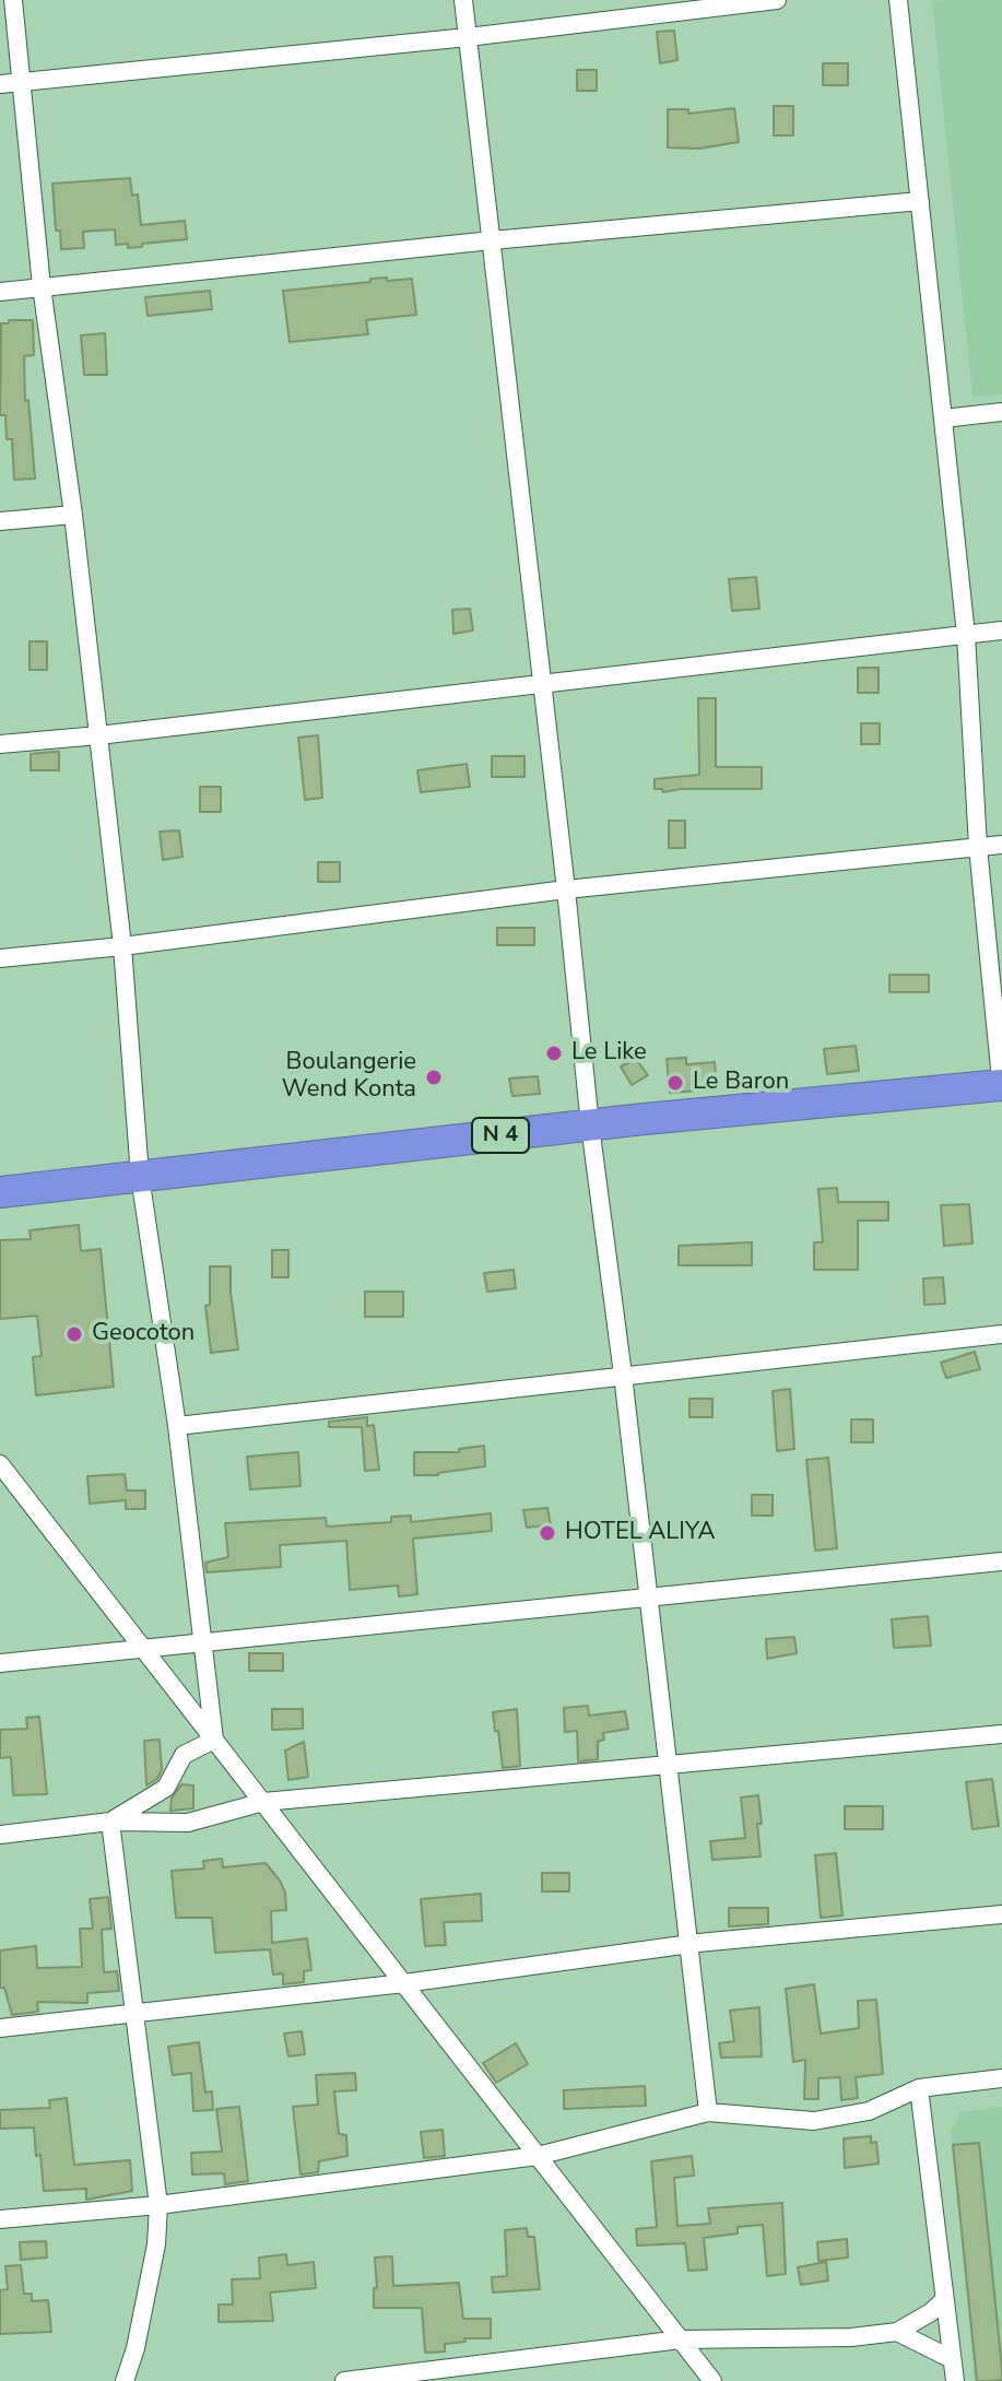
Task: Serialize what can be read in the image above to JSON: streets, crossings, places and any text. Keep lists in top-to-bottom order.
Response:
{
  "streets": {
    "highway": ["N 4"]
  },
  "places": [
    "Le Like",
    "Boulangerie Wend Konta",
    "Le Baron",
    "Geocoton",
    "HOTEL ALIYA"
  ]
}
